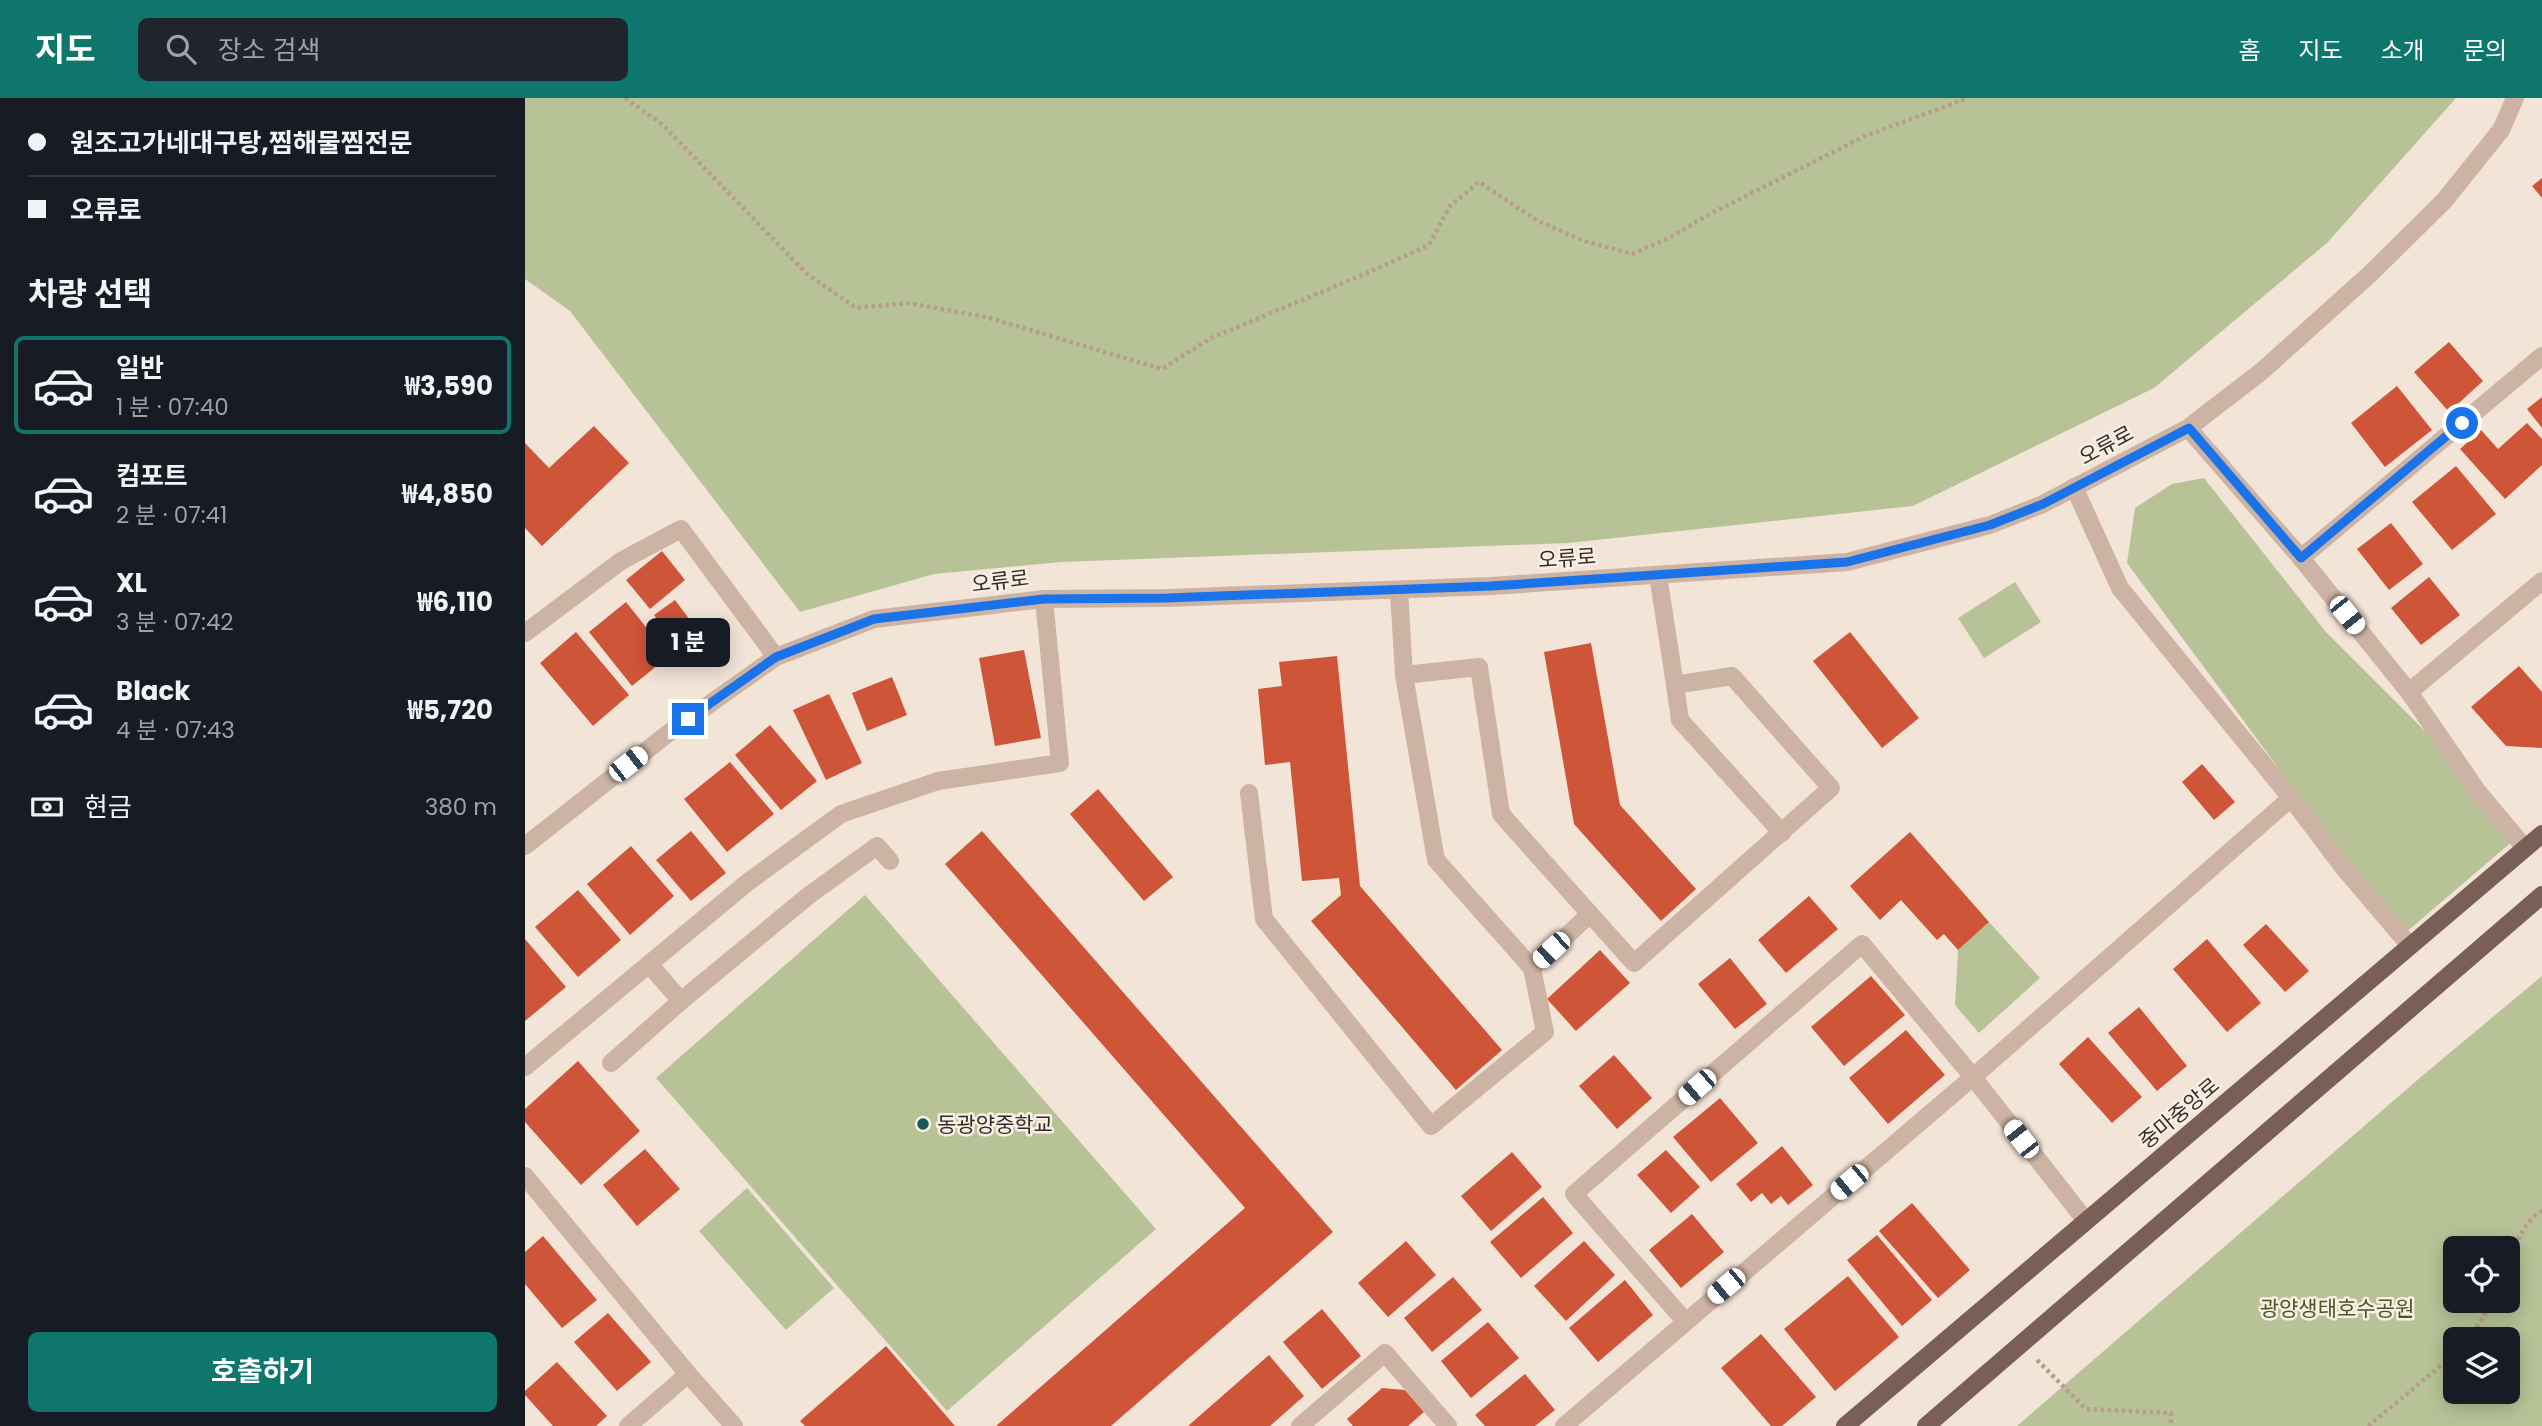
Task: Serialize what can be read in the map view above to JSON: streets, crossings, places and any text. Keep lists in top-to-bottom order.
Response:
{
  "streets": {
    "main road": ["중마중앙로"],
    "street": ["오류로"]
  },
  "parks": ["광양생태호수공원"],
  "places": ["동광양중학교"],
  "page": {
    "header": "지도",
    "search": "장소 검색",
    "nav": [
      "홈",
      "지도",
      "소개",
      "문의"
    ],
    "banner": ["원조고가네대구탕,찜해물찜전문", "오류로"],
    "heading": "차량 선택",
    "list": [
      {
        "name": "일반",
        "note": "1 분 · 07:40",
        "value": "₩3,590"
      },
      {
        "name": "컴포트",
        "note": "2 분 · 07:41",
        "value": "₩4,850"
      },
      {
        "name": "XL",
        "note": "3 분 · 07:42",
        "value": "₩6,110"
      },
      {
        "name": "Black",
        "note": "4 분 · 07:43",
        "value": "₩5,720"
      }
    ],
    "bubble": "1 분",
    "pay": ["현금", "380 m"],
    "buttons": "호출하기"
  }
}
